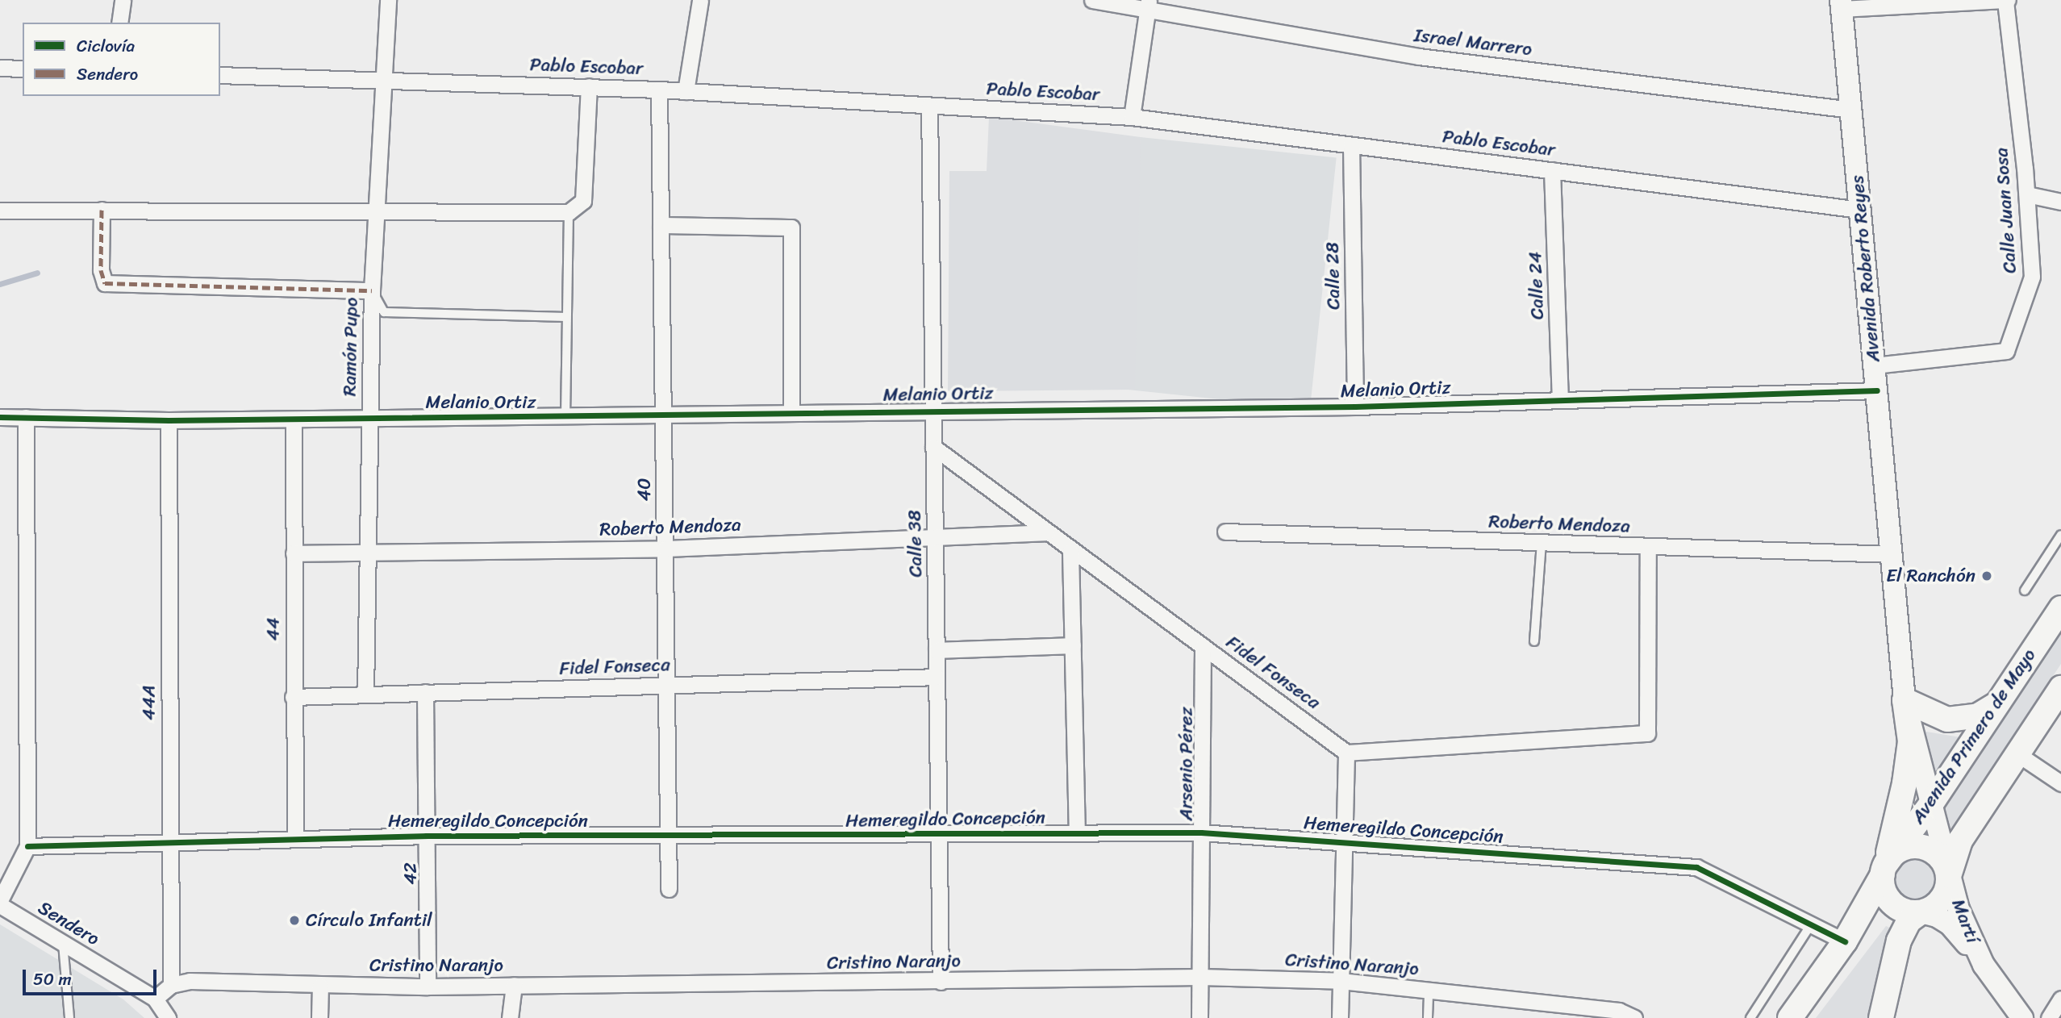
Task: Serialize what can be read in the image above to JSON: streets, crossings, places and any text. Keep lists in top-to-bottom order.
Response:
{
  "streets": {
    "main road": ["Avenida Roberto Reyes", "Avenida Primero de Mayo", "Martí"],
    "street": [
      "Israel Marrero",
      "Pablo Escobar",
      "Calle Juan Sosa",
      "Calle 28",
      "Calle 24",
      "Ramón Pupo",
      "Melanio Ortiz",
      "40",
      "Roberto Mendoza",
      "Calle 38",
      "44",
      "Fidel Fonseca",
      "44A",
      "Arsenio Pérez",
      "Hemeregildo Concepción",
      "42",
      "Sendero",
      "Cristino Naranjo"
    ]
  },
  "crossings": [
    ["Israel Marrero", "Avenida Roberto Reyes"],
    ["Pablo Escobar", "Avenida Roberto Reyes"],
    ["Pablo Escobar", "Calle 28"],
    ["Pablo Escobar", "Calle 24"],
    ["Pablo Escobar", "Ramón Pupo"],
    ["Pablo Escobar", "40"],
    ["Pablo Escobar", "Calle 38"],
    ["Calle Juan Sosa", "Avenida Roberto Reyes"],
    ["Avenida Roberto Reyes", "Melanio Ortiz"],
    ["Avenida Roberto Reyes", "Roberto Mendoza"],
    ["Avenida Roberto Reyes", "Avenida Primero de Mayo"],
    ["Avenida Roberto Reyes", "Martí"],
    ["Calle 28", "Melanio Ortiz"],
    ["Calle 24", "Melanio Ortiz"],
    ["Ramón Pupo", "Melanio Ortiz"],
    ["Ramón Pupo", "Roberto Mendoza"],
    ["Ramón Pupo", "Fidel Fonseca"],
    ["Melanio Ortiz", "40"],
    ["Melanio Ortiz", "Calle 38"],
    ["Melanio Ortiz", "44"],
    ["Melanio Ortiz", "44A"],
    ["40", "Roberto Mendoza"],
    ["40", "Fidel Fonseca"],
    ["40", "Hemeregildo Concepción"],
    ["Roberto Mendoza", "Calle 38"],
    ["Roberto Mendoza", "44"],
    ["Roberto Mendoza", "Fidel Fonseca"],
    ["Calle 38", "Fidel Fonseca"],
    ["Calle 38", "Hemeregildo Concepción"],
    ["Calle 38", "Cristino Naranjo"],
    ["44", "Fidel Fonseca"],
    ["44", "Hemeregildo Concepción"],
    ["Fidel Fonseca", "Arsenio Pérez"],
    ["Fidel Fonseca", "42"],
    ["44A", "Hemeregildo Concepción"],
    ["44A", "Cristino Naranjo"],
    ["Avenida Primero de Mayo", "Martí"],
    ["Arsenio Pérez", "Hemeregildo Concepción"],
    ["Arsenio Pérez", "Cristino Naranjo"],
    ["Hemeregildo Concepción", "42"],
    ["42", "Cristino Naranjo"]
  ],
  "places": ["El Ranchón", "Círculo Infantil"],
  "legend": ["Ciclovía", "Sendero"],
  "scale_bar": "50 m"
}
